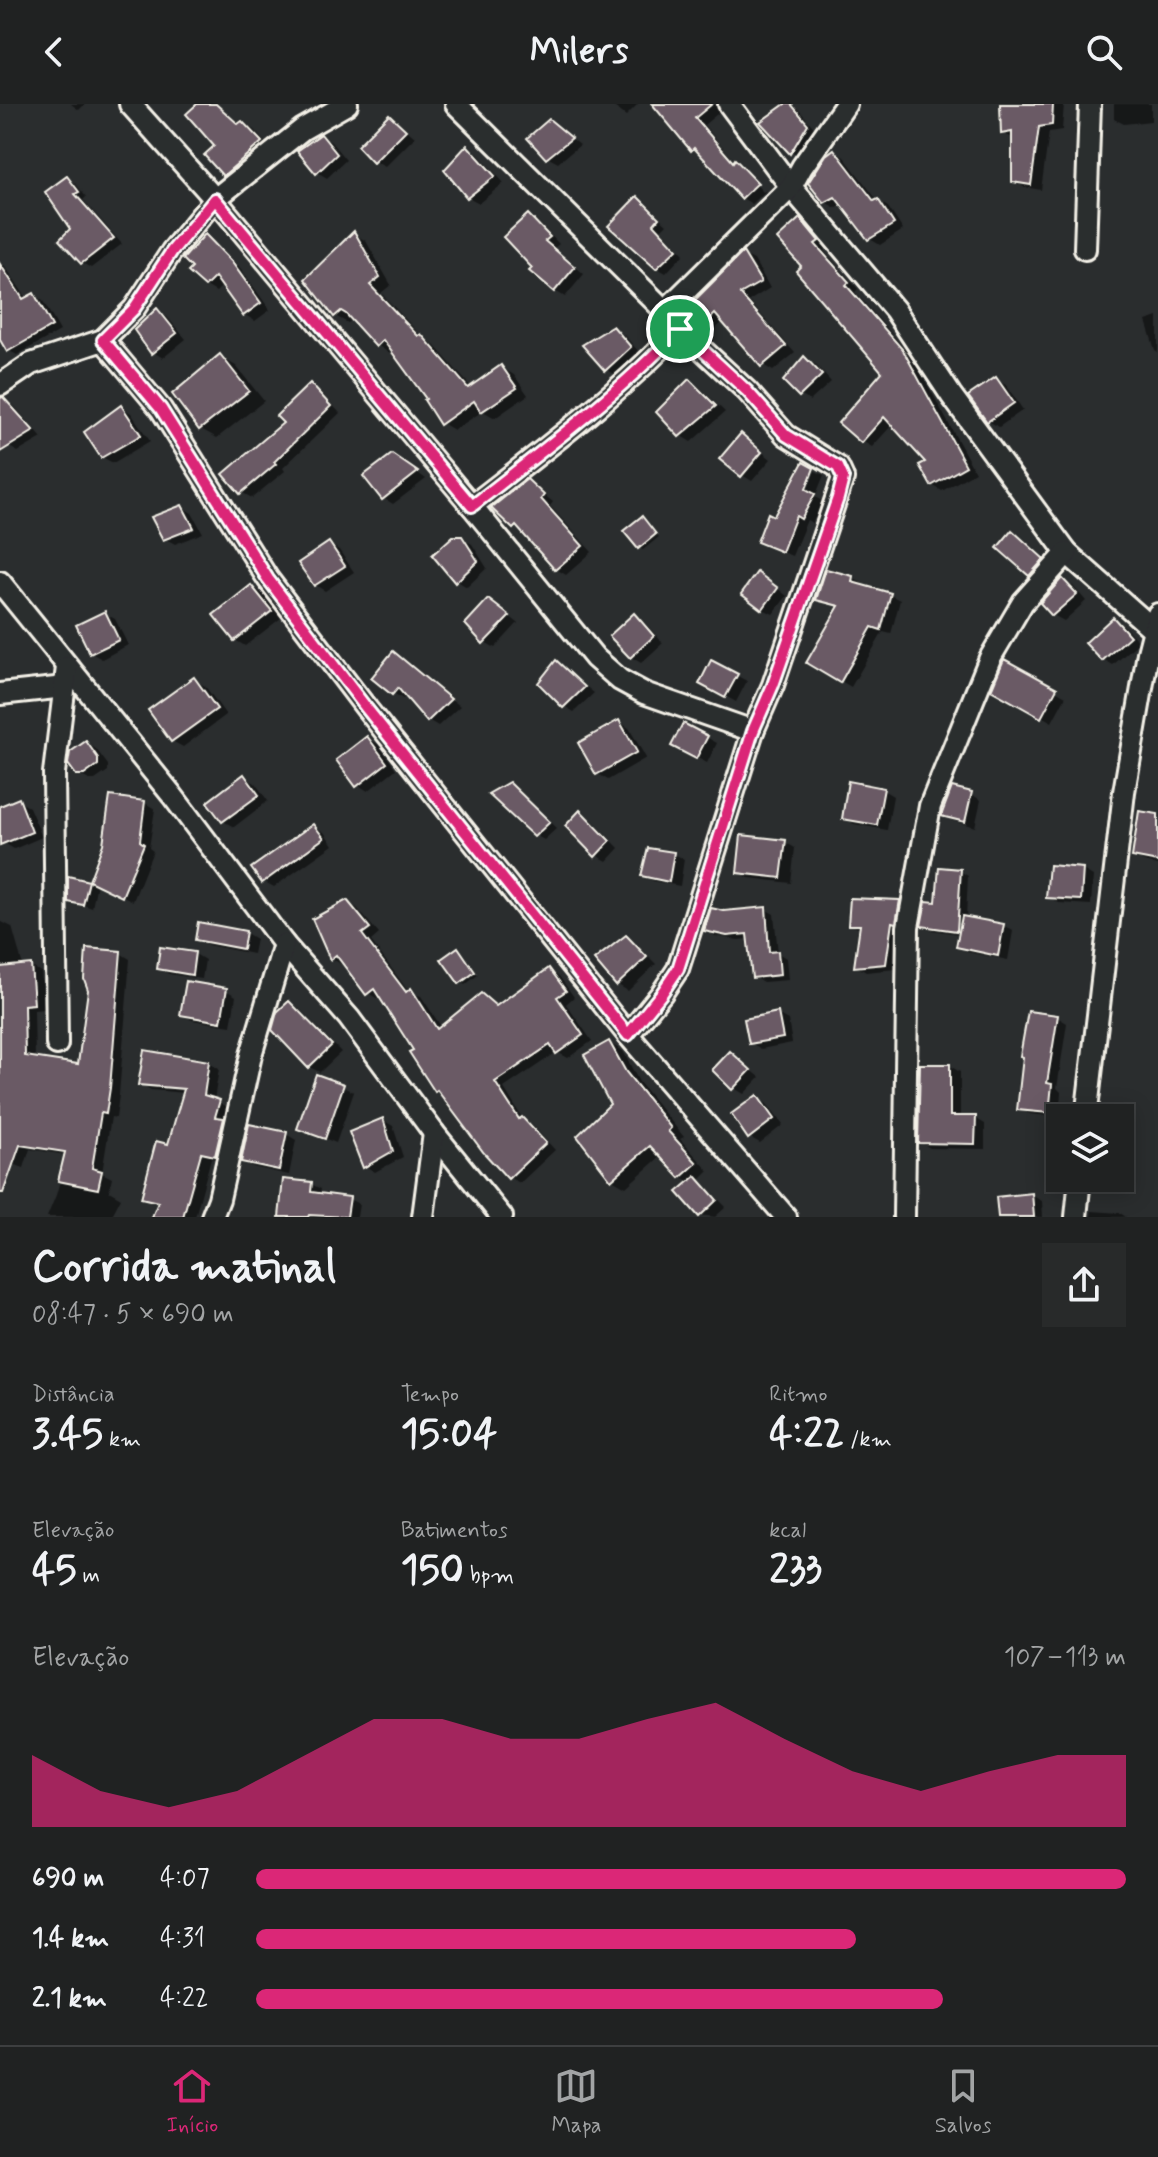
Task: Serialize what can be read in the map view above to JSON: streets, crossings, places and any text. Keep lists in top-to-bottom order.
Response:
{
  "page": {
    "header": "Milers",
    "heading": ["Corrida matinal", "08:47 · 5 × 690 m"],
    "stats": [
      ["Distância", "3.45 km"],
      ["Tempo", "15:04"],
      ["Ritmo", "4:22 /km"],
      ["Elevação", "45 m"],
      ["Batimentos", "150 bpm"],
      ["kcal", "233"]
    ],
    "chart": ["Elevação", "107–113 m"],
    "list": [
      {
        "name": "690 m",
        "note": "4:07"
      },
      {
        "name": "1.4 km",
        "note": "4:31"
      },
      {
        "name": "2.1 km",
        "note": "4:22"
      }
    ],
    "tabs": ["Início", "Mapa", "Salvos"]
  }
}
